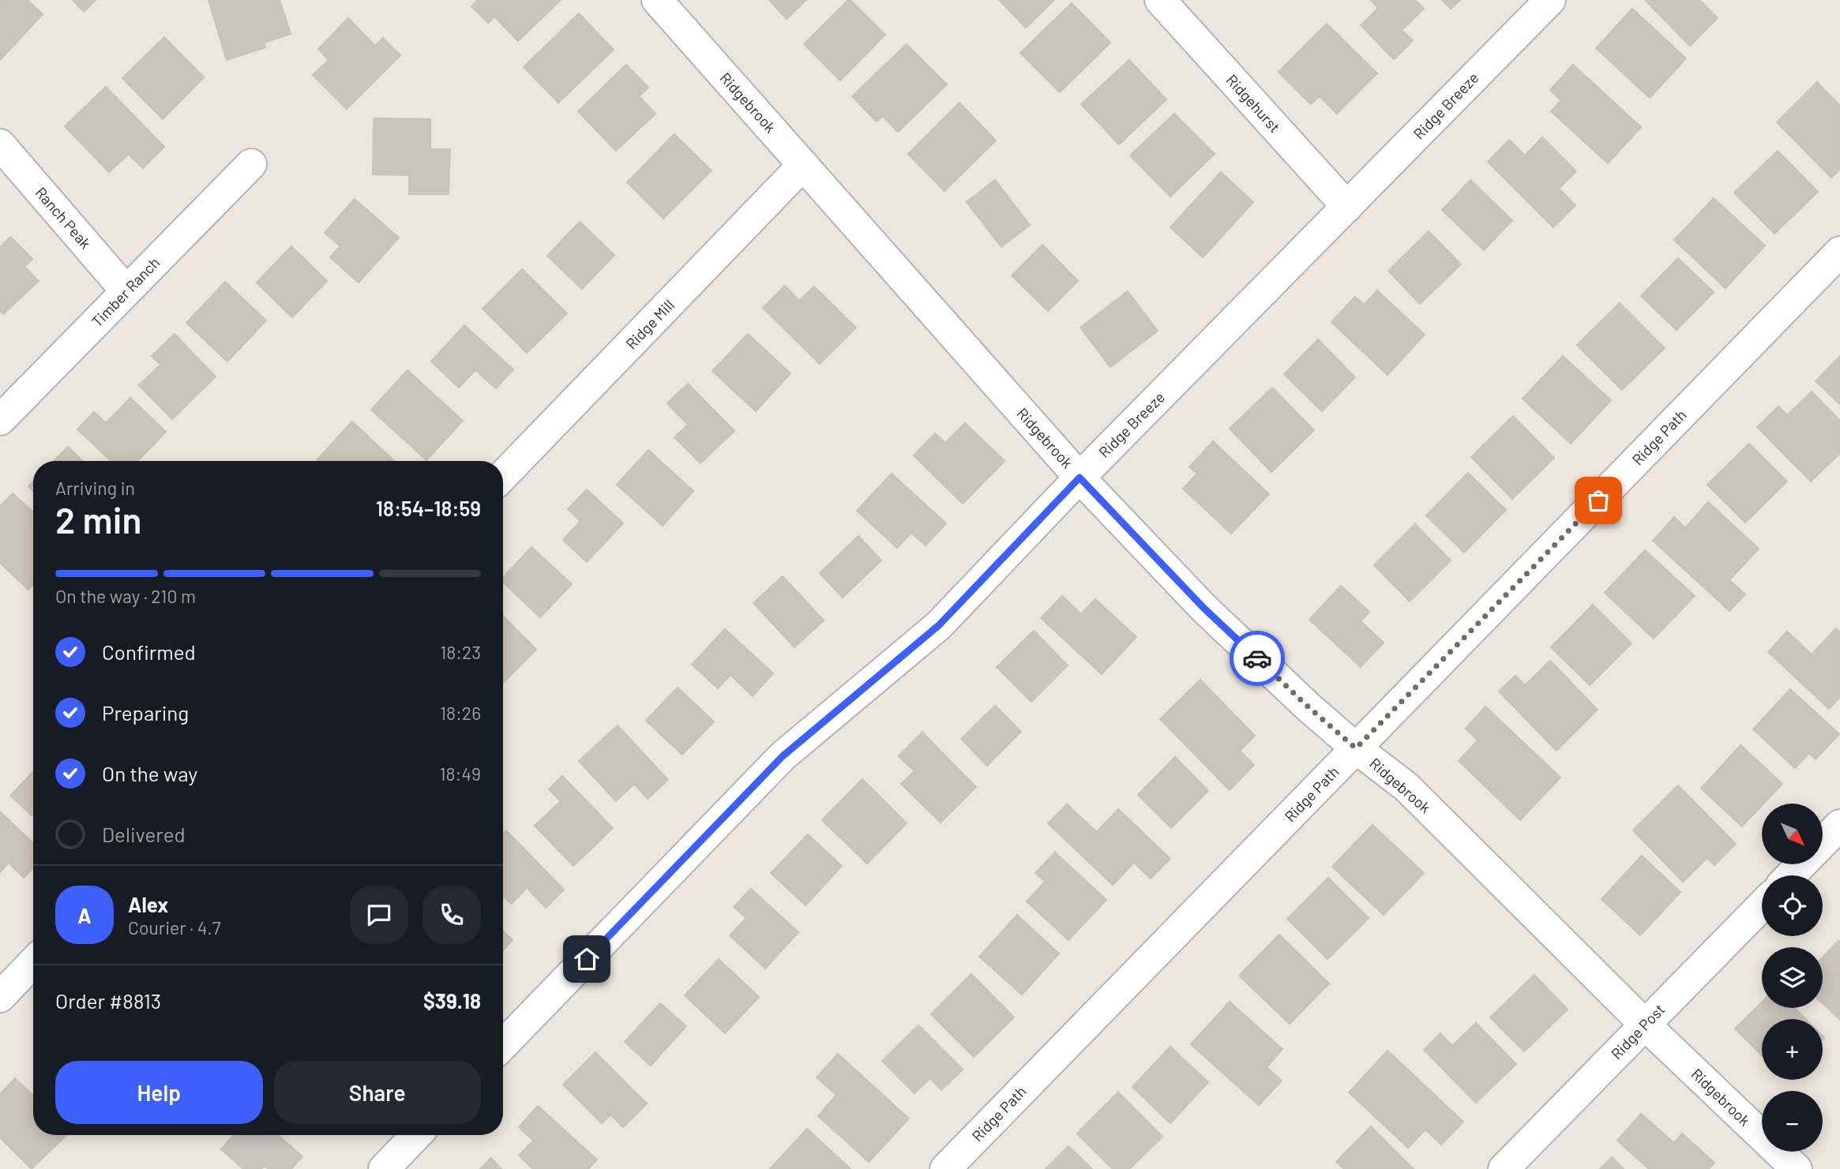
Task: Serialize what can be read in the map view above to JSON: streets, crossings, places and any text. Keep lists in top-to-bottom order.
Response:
{
  "streets": {
    "street": [
      "Ridgebrook",
      "Ridgehurst",
      "Ridge Breeze",
      "Ranch Peak",
      "Timber Ranch",
      "Ridge Mill",
      "Ridge Path",
      "Ridge Post"
    ]
  },
  "crossings": [
    ["Ridgebrook", "Ridge Breeze"],
    ["Ridgebrook", "Ridge Mill"],
    ["Ridgebrook", "Ridge Path"],
    ["Ridgebrook", "Ridge Post"],
    ["Ridgehurst", "Ridge Breeze"],
    ["Ranch Peak", "Timber Ranch"]
  ],
  "north": "bottom right",
  "page": {
    "heading": ["2 min", "Arriving in", "18:54–18:59"],
    "panel": [
      "Alex",
      "Courier · 4.7",
      "Order #8813",
      "$39.18"
    ],
    "bar": "On the way · 210 m",
    "list": [
      ["Confirmed", "18:23"],
      ["Preparing", "18:26"],
      ["On the way", "18:49"],
      "Delivered"
    ],
    "map_buttons": ["+", "−"],
    "round": "A",
    "buttons": ["Help", "Share"]
  }
}
